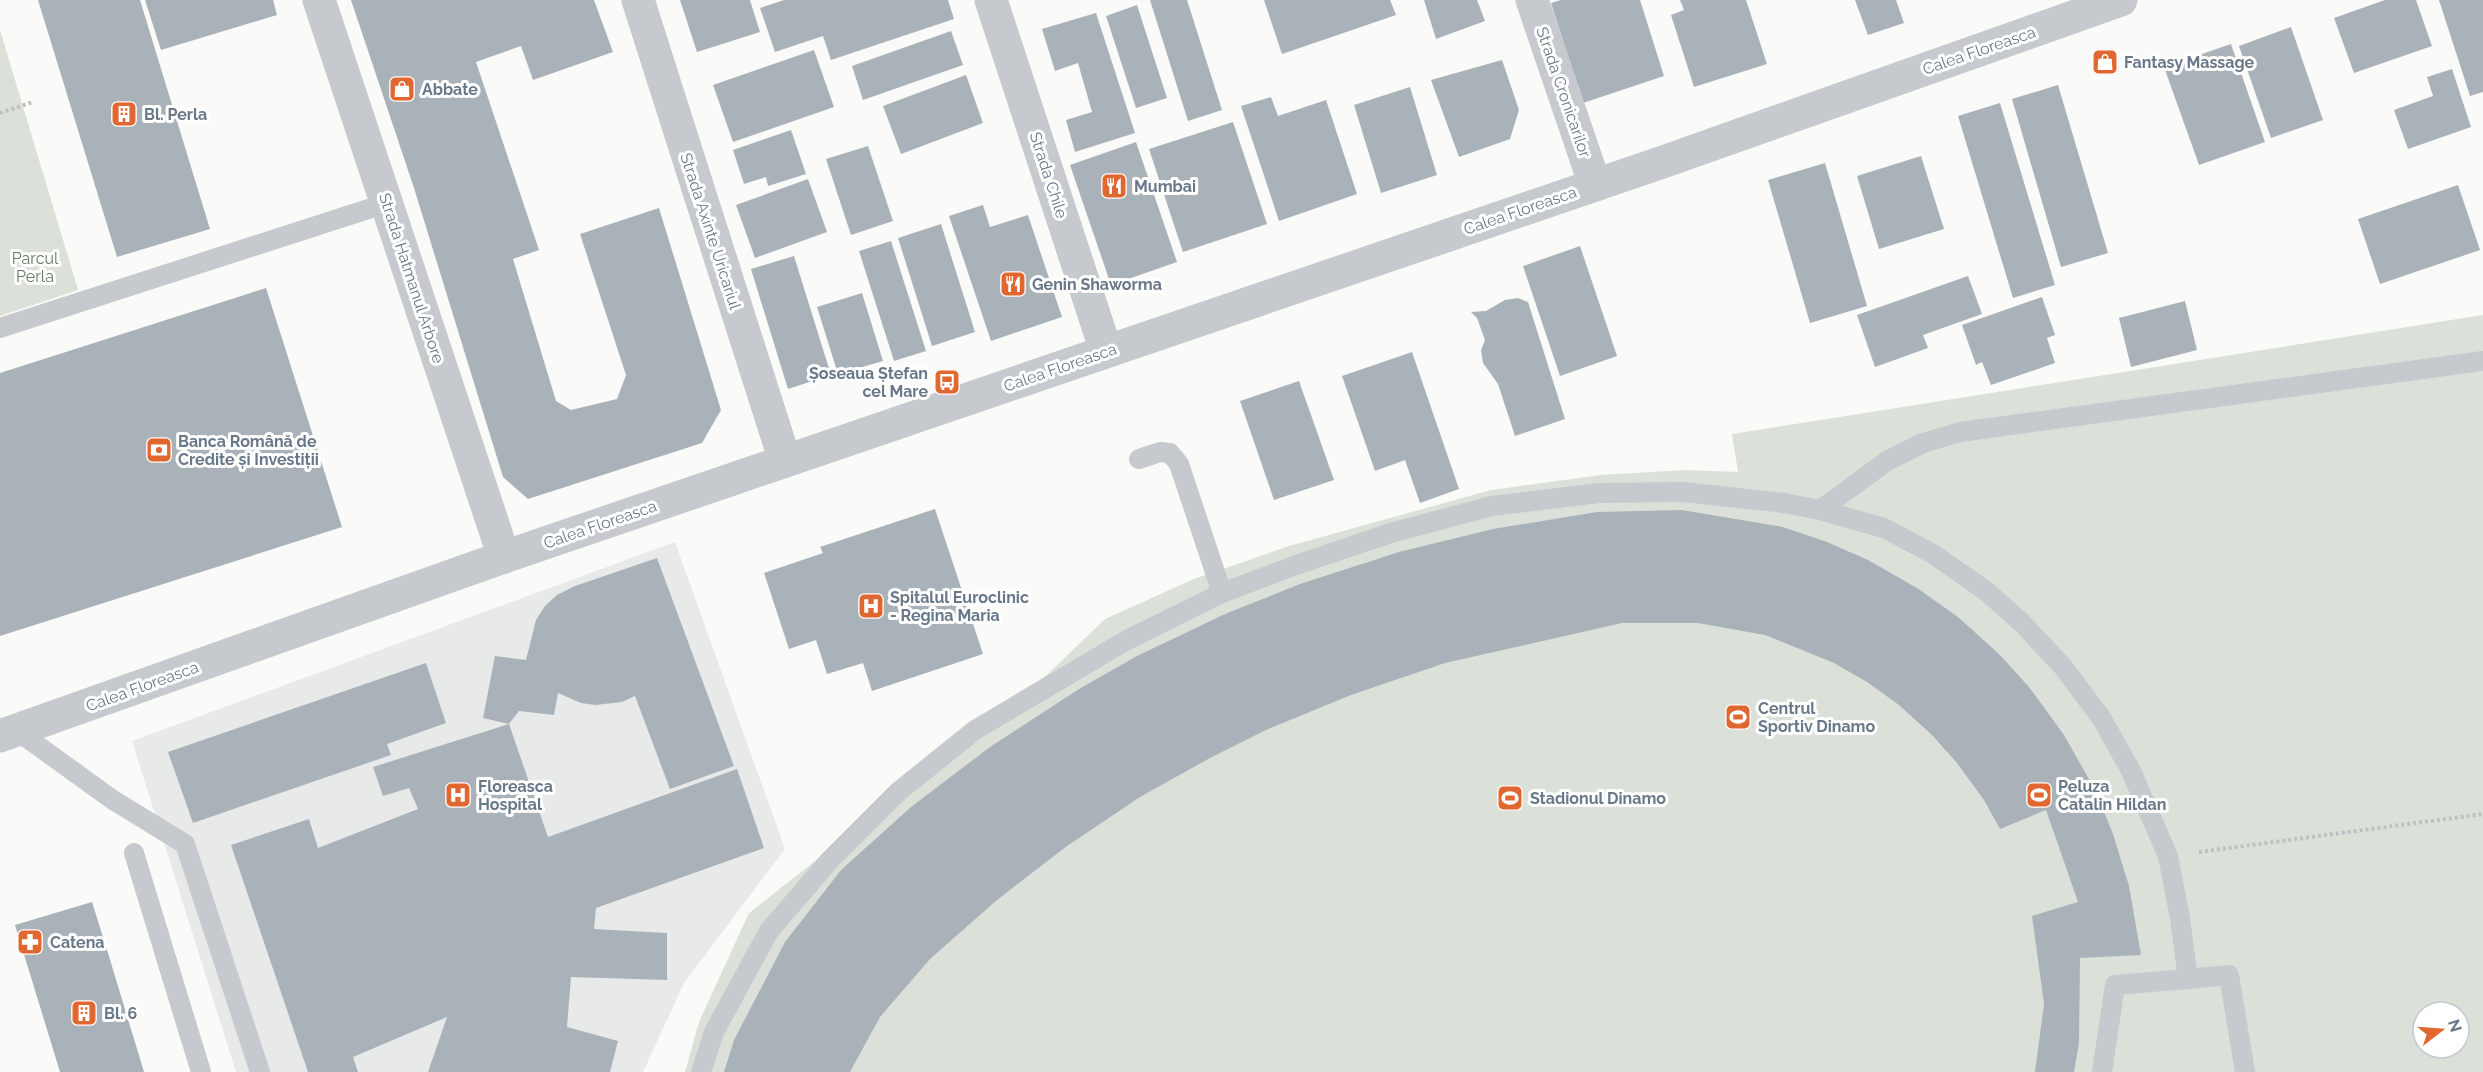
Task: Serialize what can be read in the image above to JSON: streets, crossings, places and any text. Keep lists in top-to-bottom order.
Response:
{
  "streets": {
    "street": [
      "Calea Floreasca",
      "Strada Cronicarilor",
      "Strada Chile",
      "Strada Axinte Uricariul",
      "Strada Hatmanul Arbore"
    ]
  },
  "crossings": [
    ["Calea Floreasca", "Strada Cronicarilor"],
    ["Calea Floreasca", "Strada Chile"],
    ["Calea Floreasca", "Strada Axinte Uricariul"],
    ["Calea Floreasca", "Strada Hatmanul Arbore"]
  ],
  "parks": ["Parcul Perla"],
  "places": {
    "shop": ["Fantasy Massage", "Abbate"],
    "building": ["Bl. Perla", "Bl. 6"],
    "restaurant": ["Mumbai", "Genin Shaworma"],
    "bus stop": ["Șoseaua Ștefan cel Mare"],
    "bank": ["Banca Română de Credite și Investiții"],
    "hospital": ["Spitalul Euroclinic - Regina Maria", "Floreasca Hospital"],
    "sports": ["Centrul Sportiv Dinamo", "Peluza Catalin Hildan", "Stadionul Dinamo"],
    "pharmacy": ["Catena"]
  },
  "north": "right"
}
